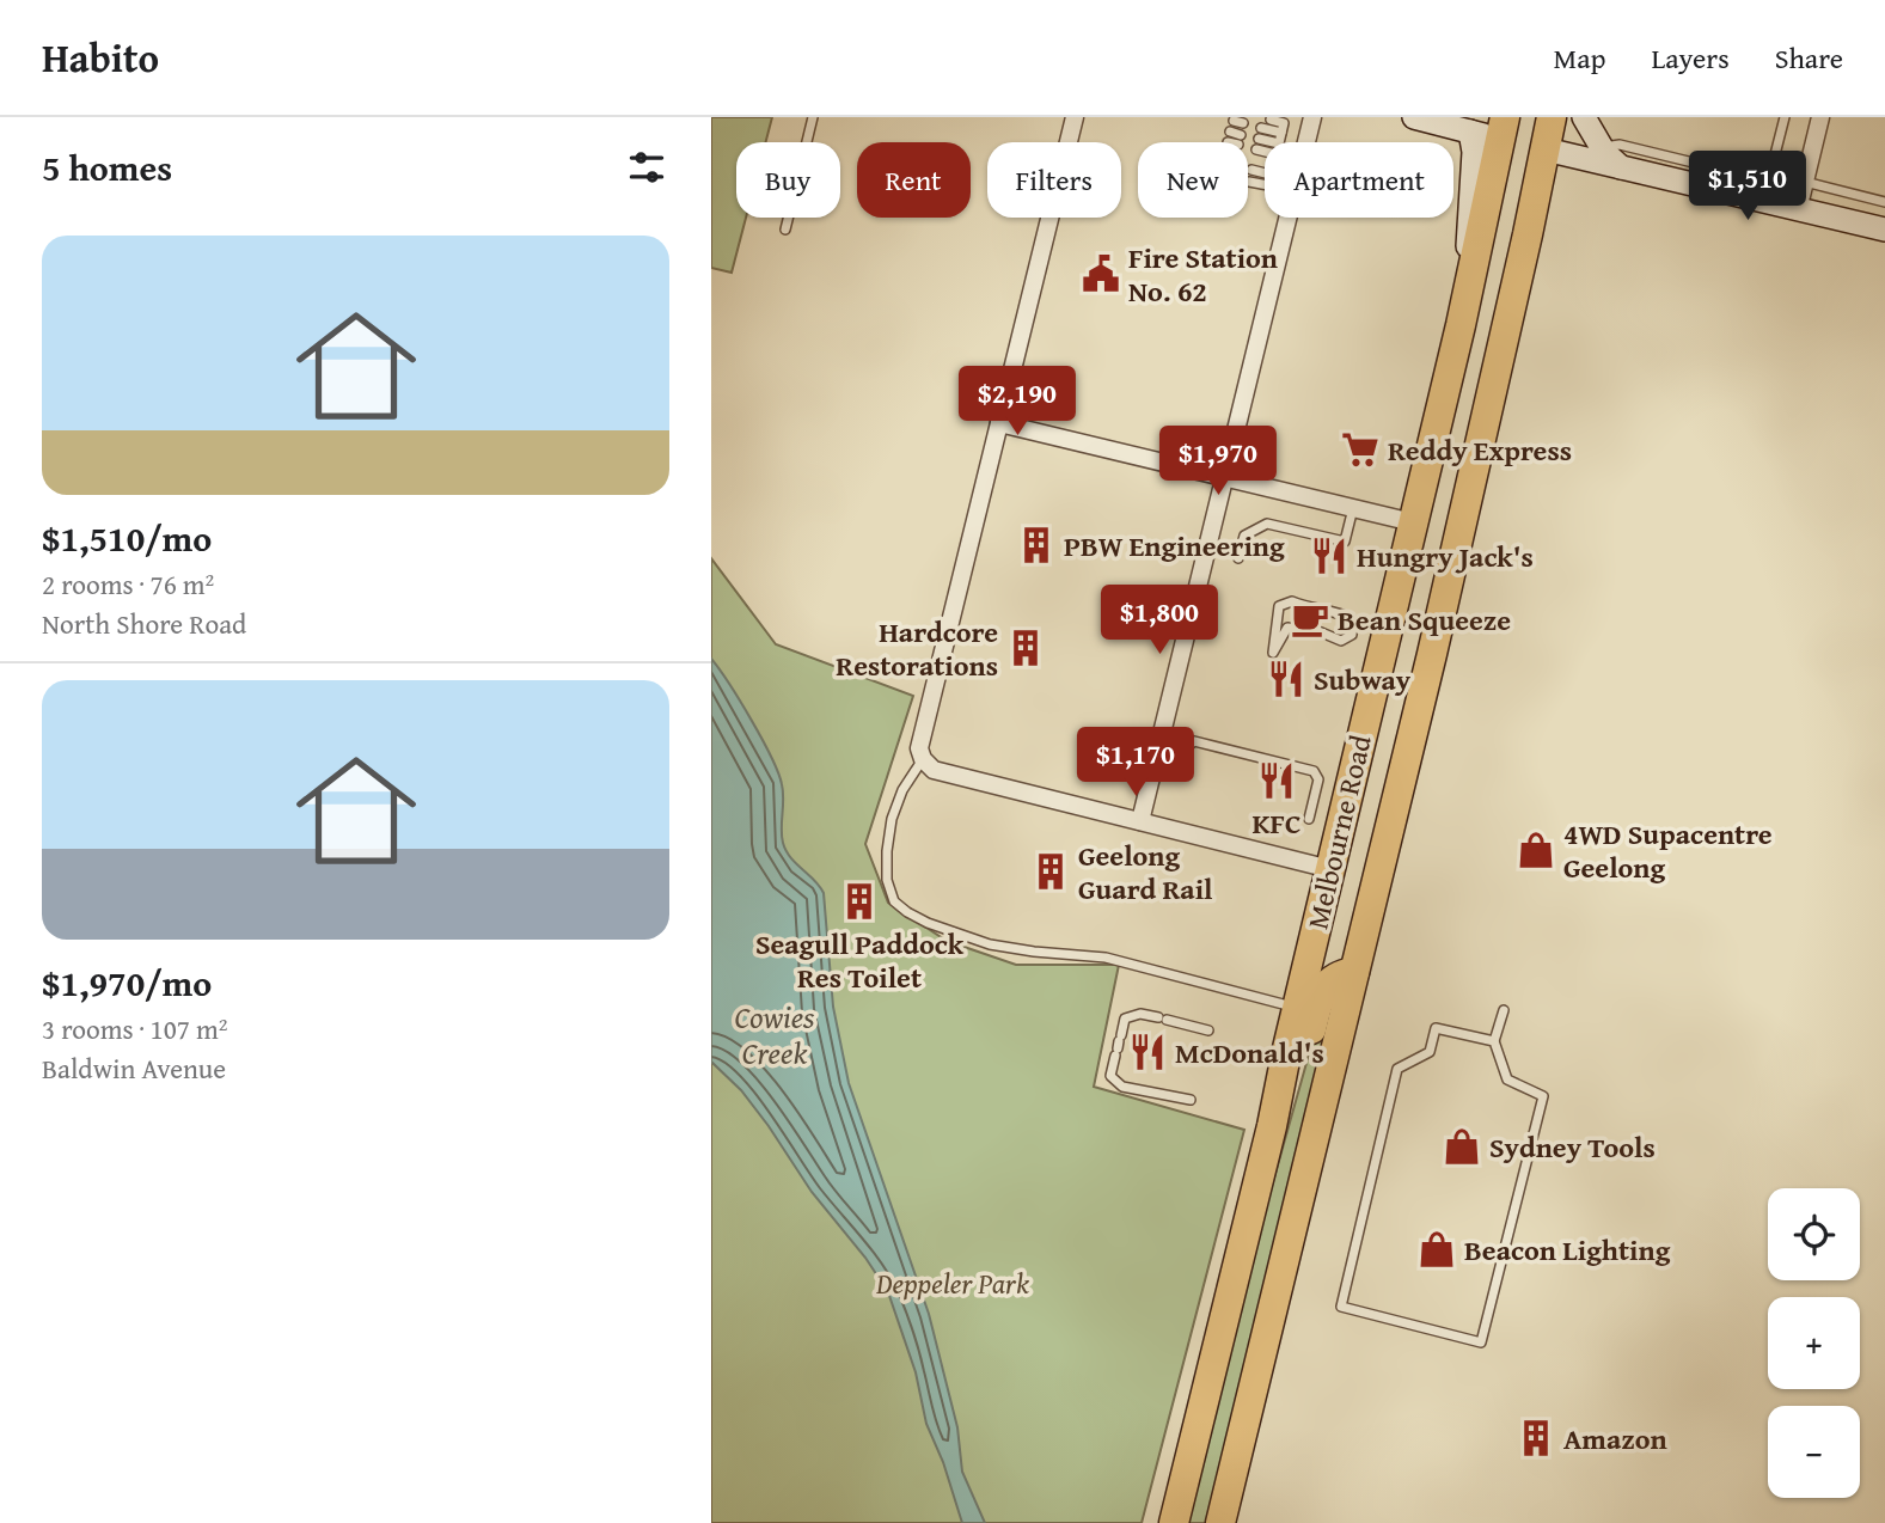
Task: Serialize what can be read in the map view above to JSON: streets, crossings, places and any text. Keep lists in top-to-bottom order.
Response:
{
  "streets": {
    "highway": ["Melbourne Road"]
  },
  "water": ["Cowies Creek"],
  "parks": ["Deppeler Park"],
  "places": {
    "public building": ["Fire Station No. 62"],
    "supermarket": ["Reddy Express"],
    "building": [
      "PBW Engineering",
      "Hardcore Restorations",
      "Geelong Guard Rail",
      "Seagull Paddock Res Toilet",
      "Amazon"
    ],
    "restaurant": [
      "Hungry Jack's",
      "Subway",
      "KFC",
      "McDonald's"
    ],
    "cafe": ["Bean Squeeze"],
    "shop": ["4WD Supacentre Geelong", "Sydney Tools", "Beacon Lighting"]
  },
  "page": {
    "header": "Habito",
    "nav": ["Map", "Layers", "Share"],
    "heading": "5 homes",
    "chip": [
      "Buy",
      "Rent",
      "Filters",
      "New",
      "Apartment"
    ],
    "price": [
      "$1,510",
      "$2,190",
      "$1,970",
      "$1,800",
      "$1,170"
    ],
    "list": [
      {
        "name": "$1,510/mo",
        "note": "2 rooms · 76 m² · North Shore Road"
      },
      {
        "name": "$1,970/mo",
        "note": "3 rooms · 107 m² · Baldwin Avenue"
      }
    ],
    "map_buttons": ["+", "−"]
  }
}
